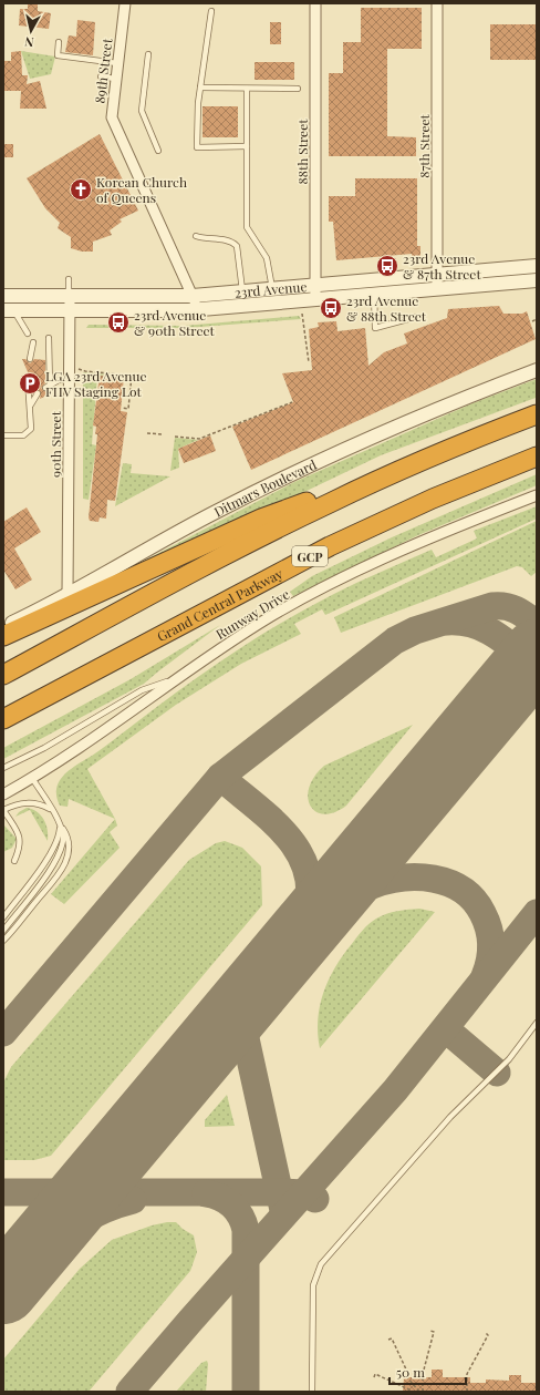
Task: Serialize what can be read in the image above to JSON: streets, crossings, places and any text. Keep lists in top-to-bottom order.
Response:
{
  "streets": {
    "highway": ["GCP", "Grand Central Parkway"],
    "street": [
      "89th Street",
      "87th Street",
      "88th Street",
      "23rd Avenue",
      "90th Street",
      "Ditmars Boulevard",
      "Runway Drive"
    ]
  },
  "crossings": [
    ["89th Street", "23rd Avenue"],
    ["87th Street", "23rd Avenue"],
    ["88th Street", "23rd Avenue"],
    ["23rd Avenue", "90th Street"],
    ["90th Street", "Ditmars Boulevard"]
  ],
  "places": {
    "church": ["Korean Church of Queens"],
    "bus stop": ["23rd Avenue & 87th Street", "23rd Avenue & 88th Street", "23rd Avenue & 90th Street"],
    "parking": ["LGA 23rd Avenue FHV Staging Lot"]
  },
  "scale_bar": "50 m",
  "north": "bottom"
}
